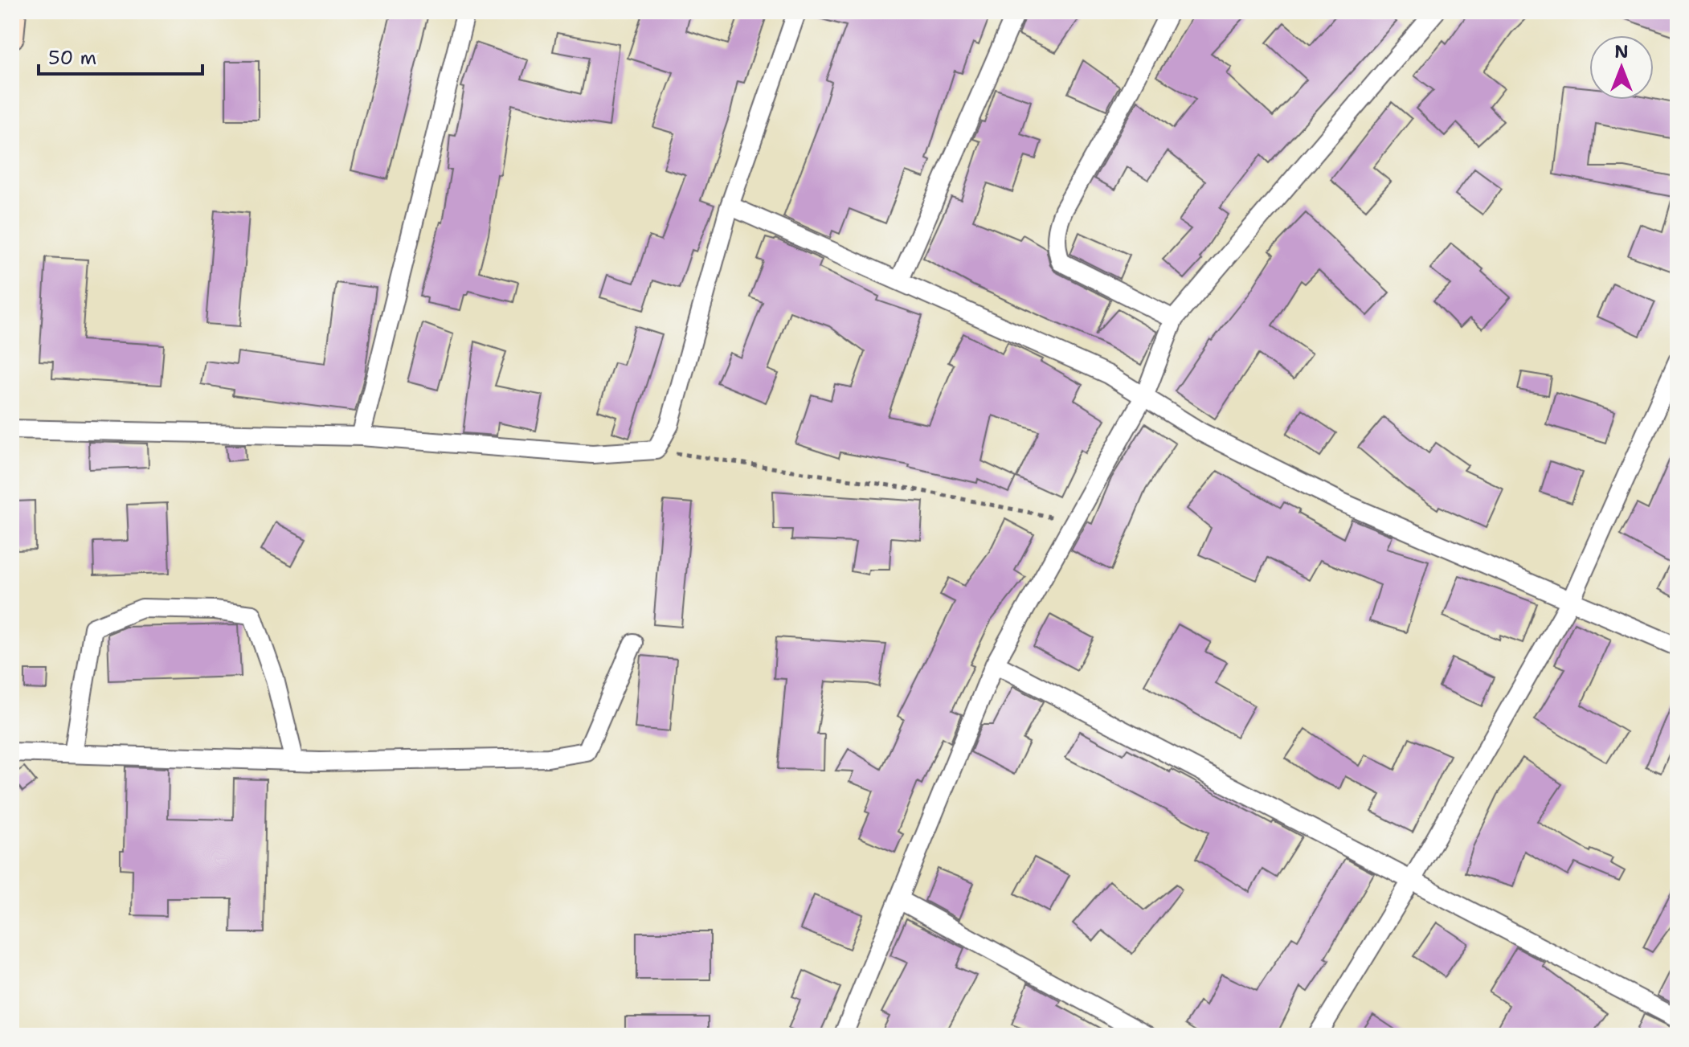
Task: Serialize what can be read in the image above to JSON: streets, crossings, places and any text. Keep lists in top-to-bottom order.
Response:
{
  "scale_bar": "50 m",
  "north": "top"
}
